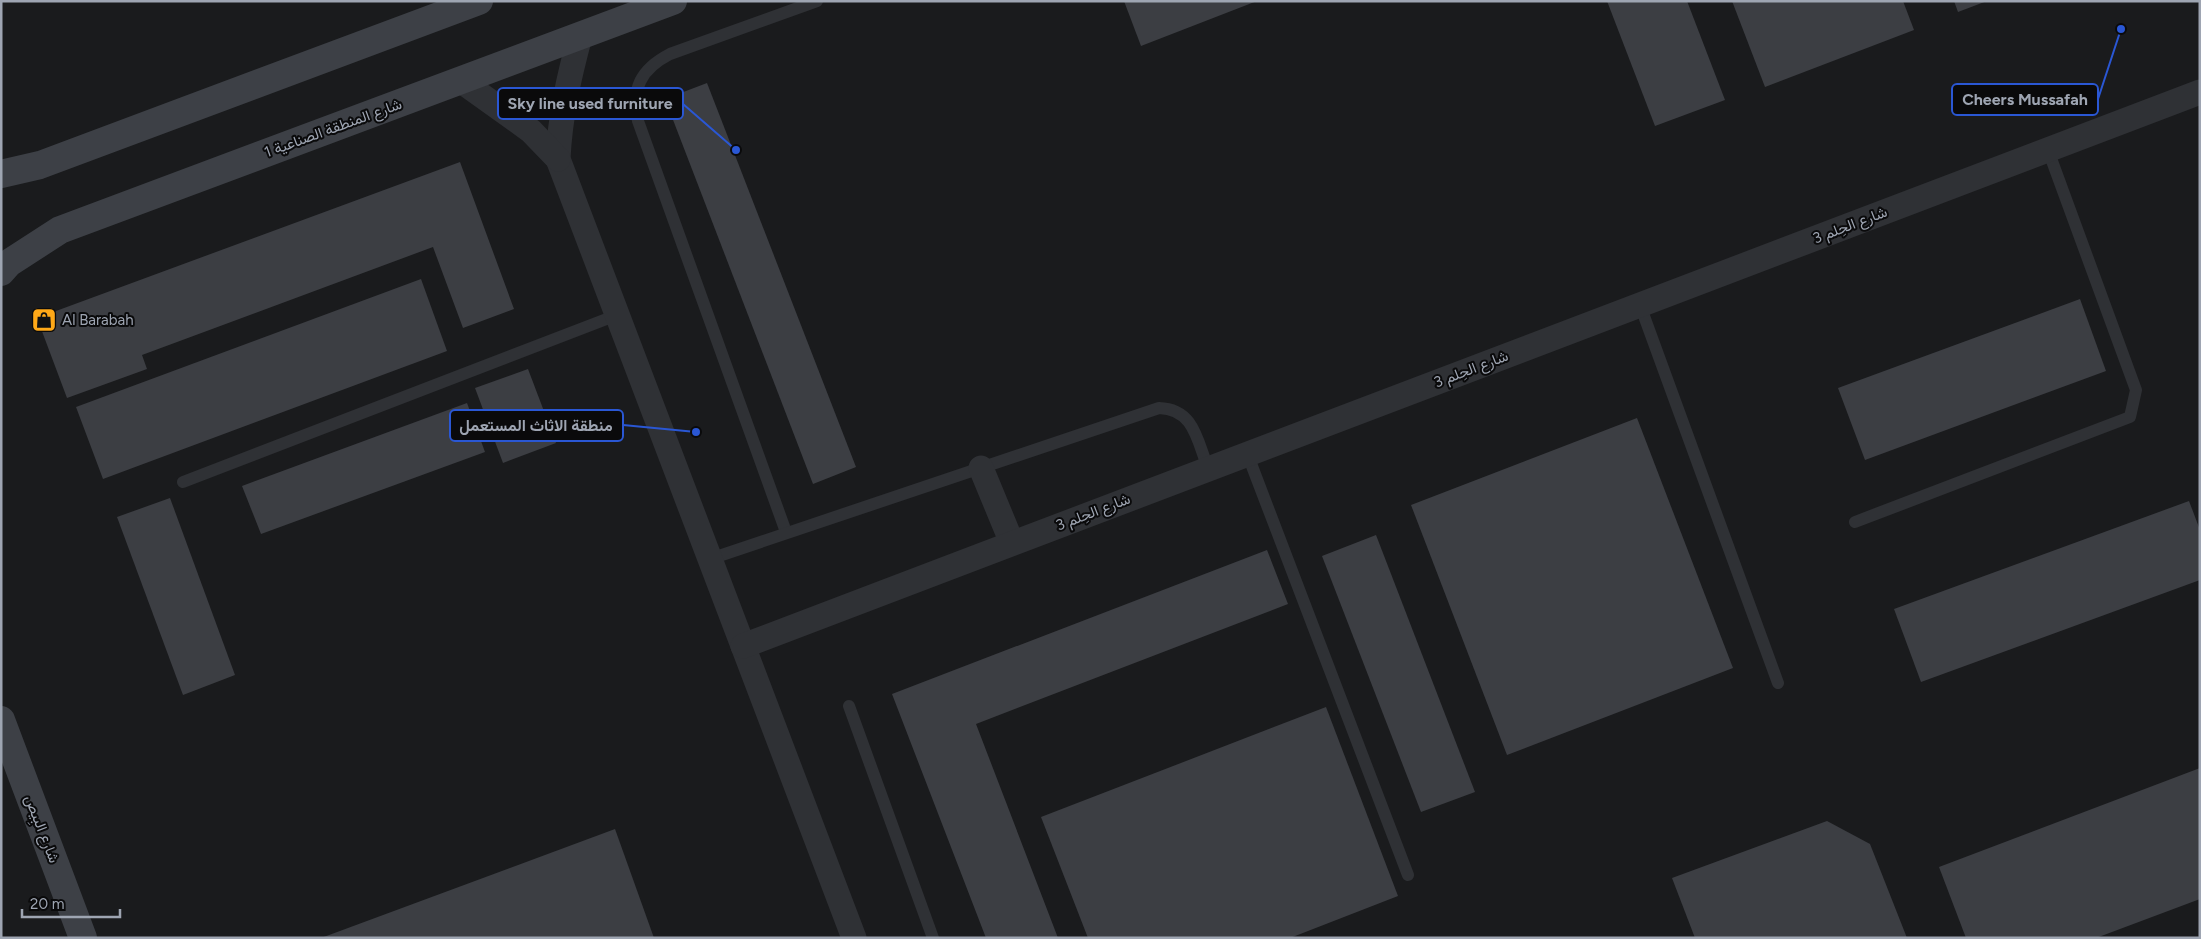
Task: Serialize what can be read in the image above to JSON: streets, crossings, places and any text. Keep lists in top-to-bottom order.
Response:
{
  "streets": {
    "street": ["شارع المنطقة الصناعية 1", "شارع الحِلم 3", "شارع البِيص"]
  },
  "places": {
    "other": ["Cheers Mussafah", "Sky line used furniture", "منطقة الاثاث المستعمل"],
    "shop": ["Al Barabah"]
  },
  "scale_bar": "20 m"
}
